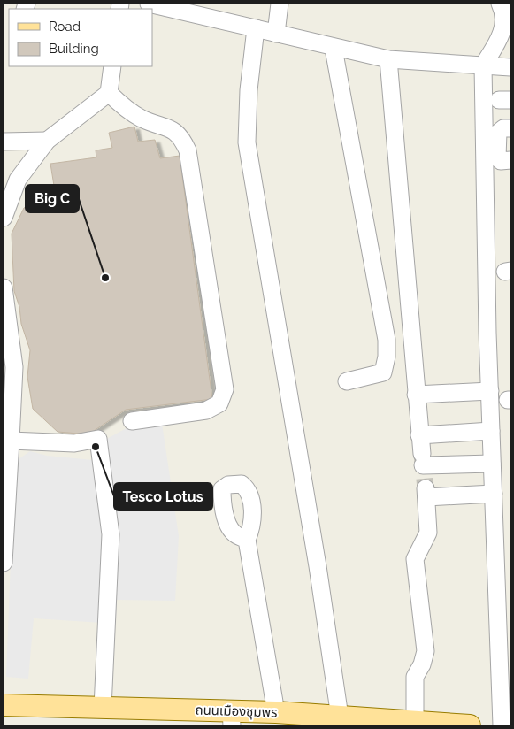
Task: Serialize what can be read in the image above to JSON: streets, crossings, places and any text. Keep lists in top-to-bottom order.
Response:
{
  "streets": {
    "main road": ["ถนนเมืองชุมพร"]
  },
  "places": ["Big C", "Tesco Lotus"],
  "legend": ["Road", "Building"]
}
